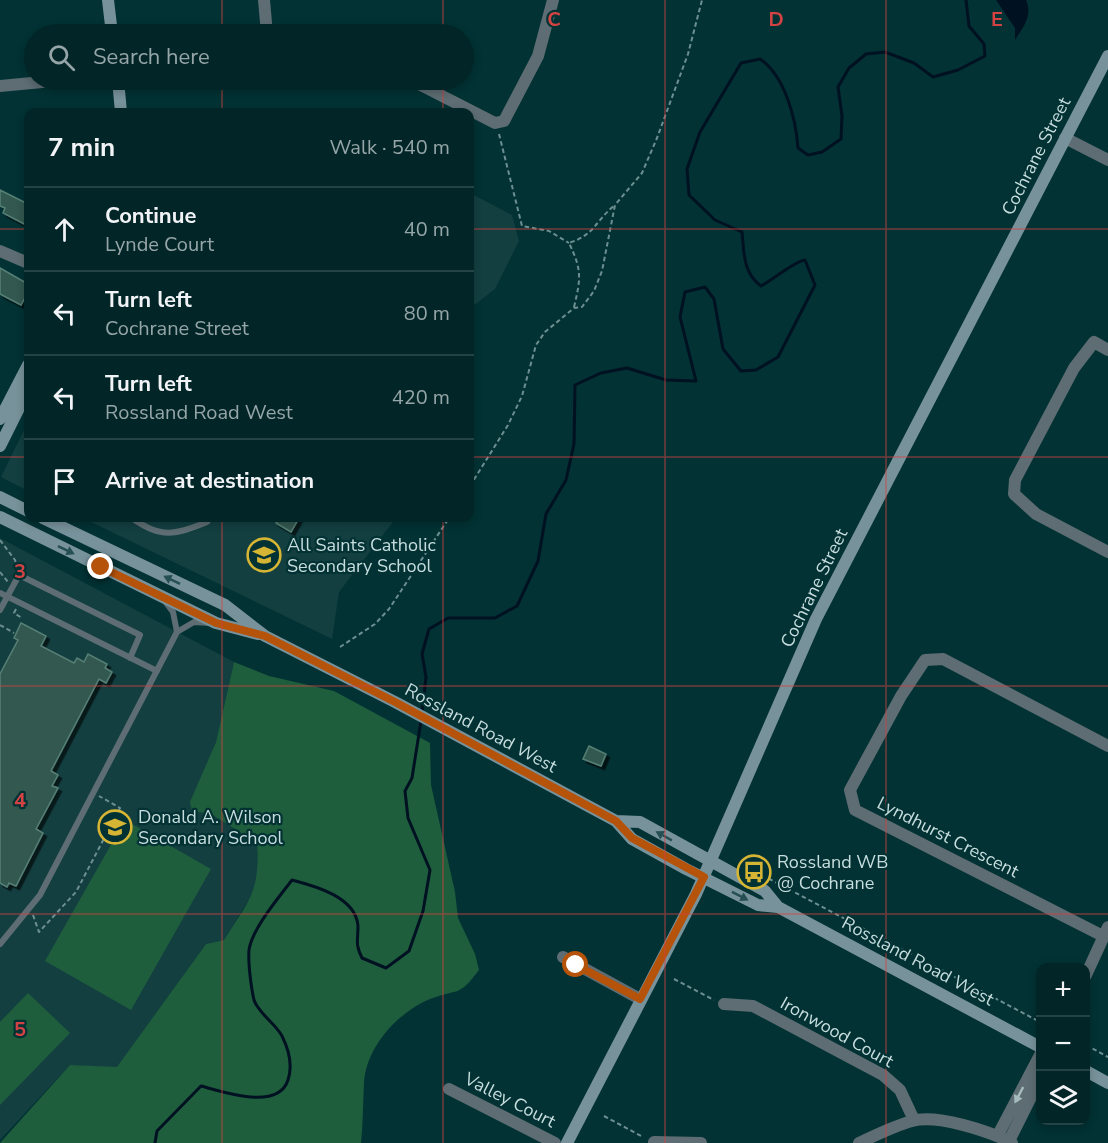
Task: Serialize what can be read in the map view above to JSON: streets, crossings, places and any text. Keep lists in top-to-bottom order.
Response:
{
  "streets": {
    "main road": ["Cochrane Street", "Rossland Road West"],
    "street": ["Lyndhurst Crescent", "Ironwood Court", "Valley Court"]
  },
  "crossings": [
    ["Cochrane Street", "Rossland Road West"]
  ],
  "places": {
    "school or university": ["All Saints Catholic Secondary School", "Donald A. Wilson Secondary School"],
    "bus stop": ["Rossland WB @ Cochrane"]
  },
  "page": {
    "search": "Search here",
    "heading": ["7 min", "Walk · 540 m"],
    "list": [
      ["Continue", "Lynde Court", "40 m"],
      ["Turn left", "Cochrane Street", "80 m"],
      ["Turn left", "Rossland Road West", "420 m"],
      "Arrive at destination"
    ],
    "map_buttons": ["+", "−"]
  },
  "grid": {
    "columns": ["C", "D", "E"],
    "rows": ["3", "4", "5"]
  }
}
